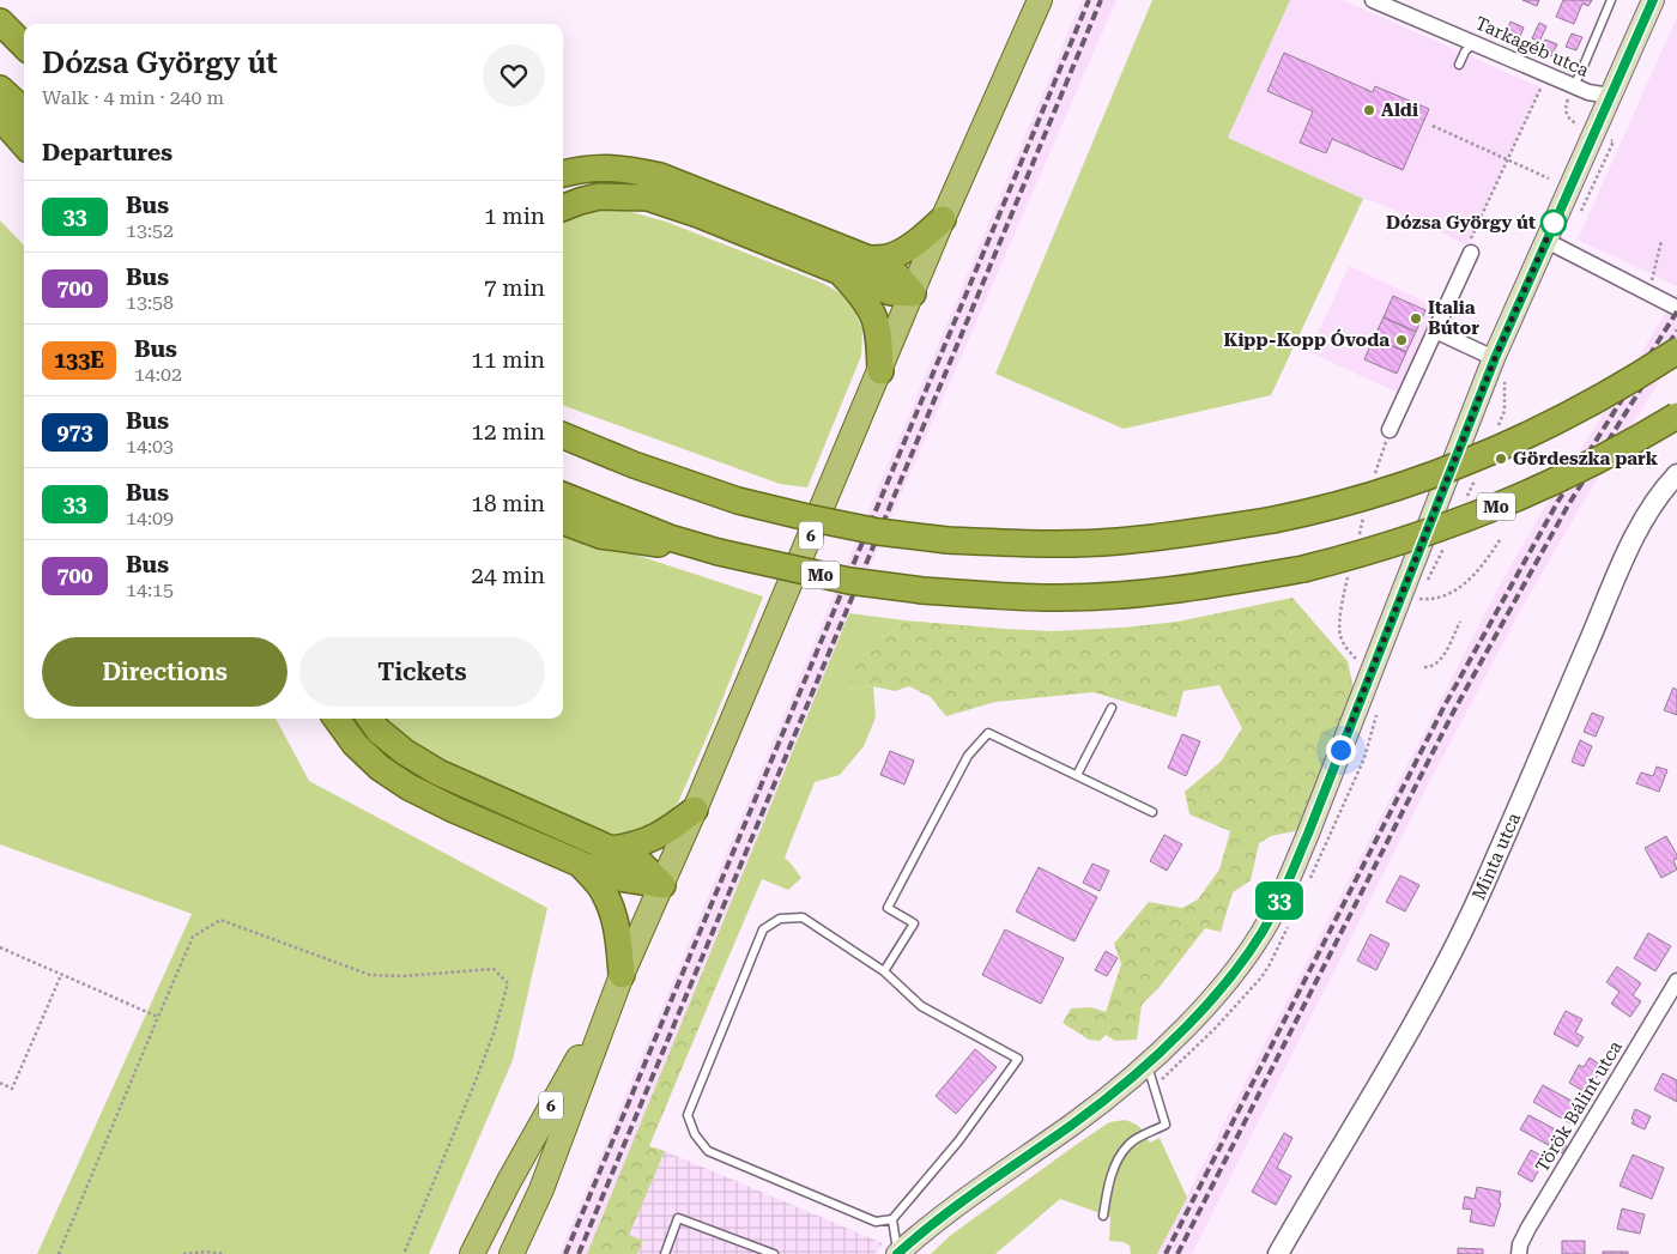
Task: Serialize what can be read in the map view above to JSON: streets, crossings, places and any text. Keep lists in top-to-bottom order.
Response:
{
  "streets": {
    "highway": ["M0"],
    "main road": ["6"],
    "street": ["Tarkagéb utca", "Minta utca", "Török Bálint utca"]
  },
  "places": [
    "Aldi",
    "Dózsa György út",
    "Italia Bútor",
    "Kipp-Kopp Óvoda",
    "Gördeszka park"
  ],
  "lines": ["bus line 33"],
  "page": {
    "on_map": "33",
    "heading": [
      ["Dózsa György út", "Walk · 4 min · 240 m"],
      "Departures"
    ],
    "list": [
      {
        "mark": "33",
        "name": "Bus",
        "note": "13:52",
        "value": "1 min"
      },
      {
        "mark": "700",
        "name": "Bus",
        "note": "13:58",
        "value": "7 min"
      },
      {
        "mark": "133E",
        "name": "Bus",
        "note": "14:02",
        "value": "11 min"
      },
      {
        "mark": "973",
        "name": "Bus",
        "note": "14:03",
        "value": "12 min"
      },
      {
        "mark": "33",
        "name": "Bus",
        "note": "14:09",
        "value": "18 min"
      },
      {
        "mark": "700",
        "name": "Bus",
        "note": "14:15",
        "value": "24 min"
      }
    ],
    "buttons": ["Directions", "Tickets"]
  }
}
